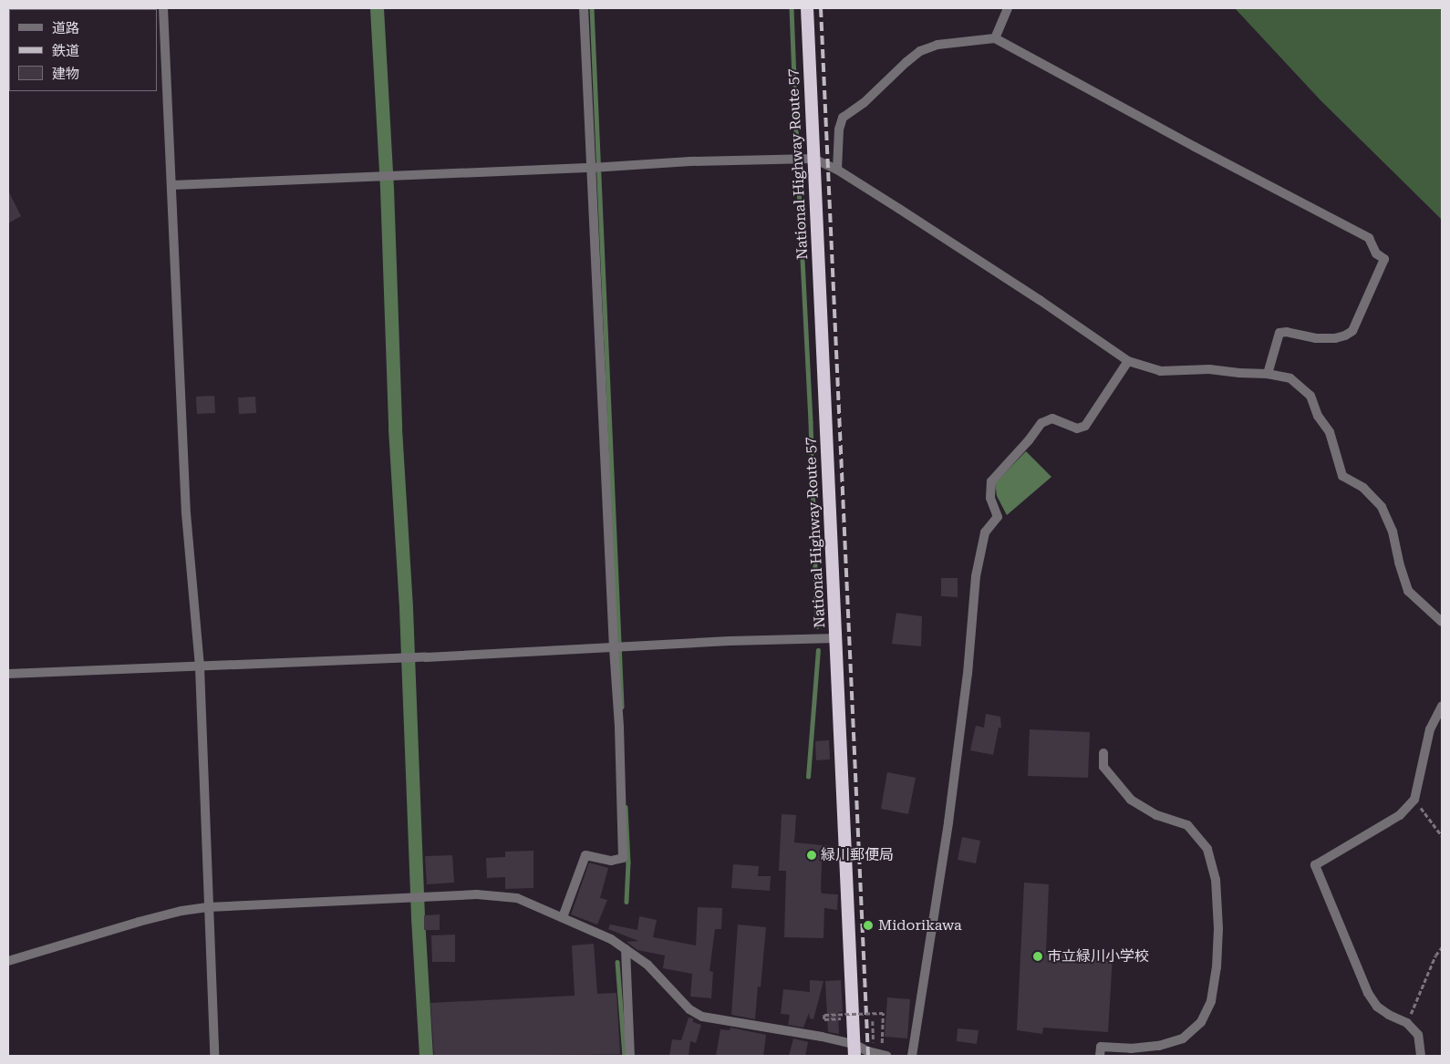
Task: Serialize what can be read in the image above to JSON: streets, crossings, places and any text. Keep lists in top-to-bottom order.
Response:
{
  "streets": {
    "highway": ["National Highway Route 57"]
  },
  "places": ["緑川郵便局", "Midorikawa", "市立緑川小学校"],
  "legend": ["道路", "鉄道", "建物"]
}
